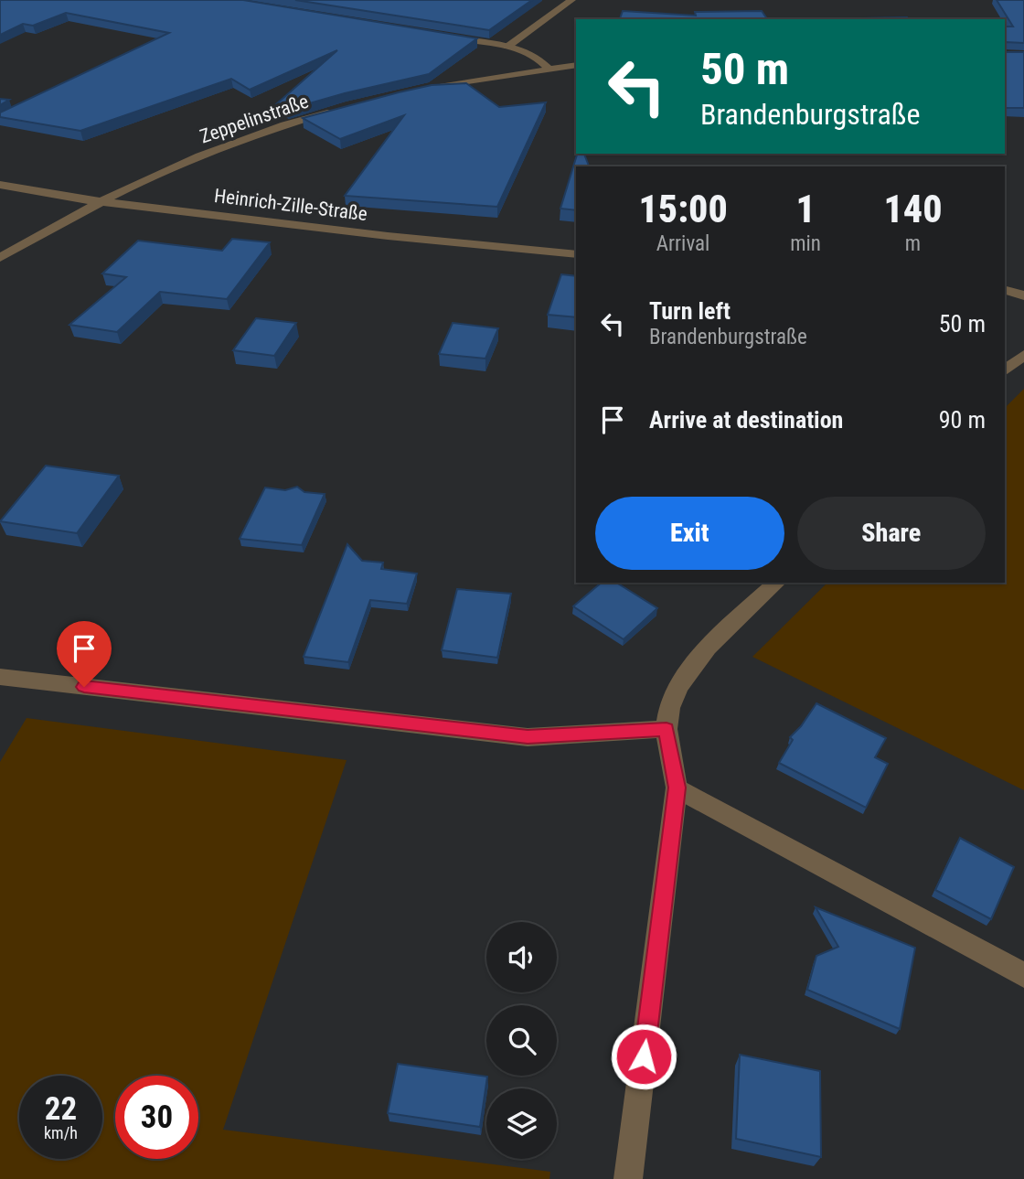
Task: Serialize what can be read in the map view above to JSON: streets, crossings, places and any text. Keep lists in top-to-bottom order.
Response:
{
  "streets": {
    "street": ["Zeppelinstraße", "Heinrich-Zille-Straße"]
  },
  "crossings": [
    ["Zeppelinstraße", "Heinrich-Zille-Straße"]
  ],
  "page": {
    "turn": ["50 m", "Brandenburgstraße"],
    "eta": [
      "15:00",
      "Arrival",
      "1",
      "min",
      "140",
      "m"
    ],
    "list": [
      {
        "name": "Turn left",
        "note": "Brandenburgstraße",
        "value": "50 m"
      },
      {
        "name": "Arrive at destination",
        "value": "90 m"
      }
    ],
    "buttons": ["Exit", "Share"],
    "speed": "22 km/h",
    "limit": "30"
  }
}
